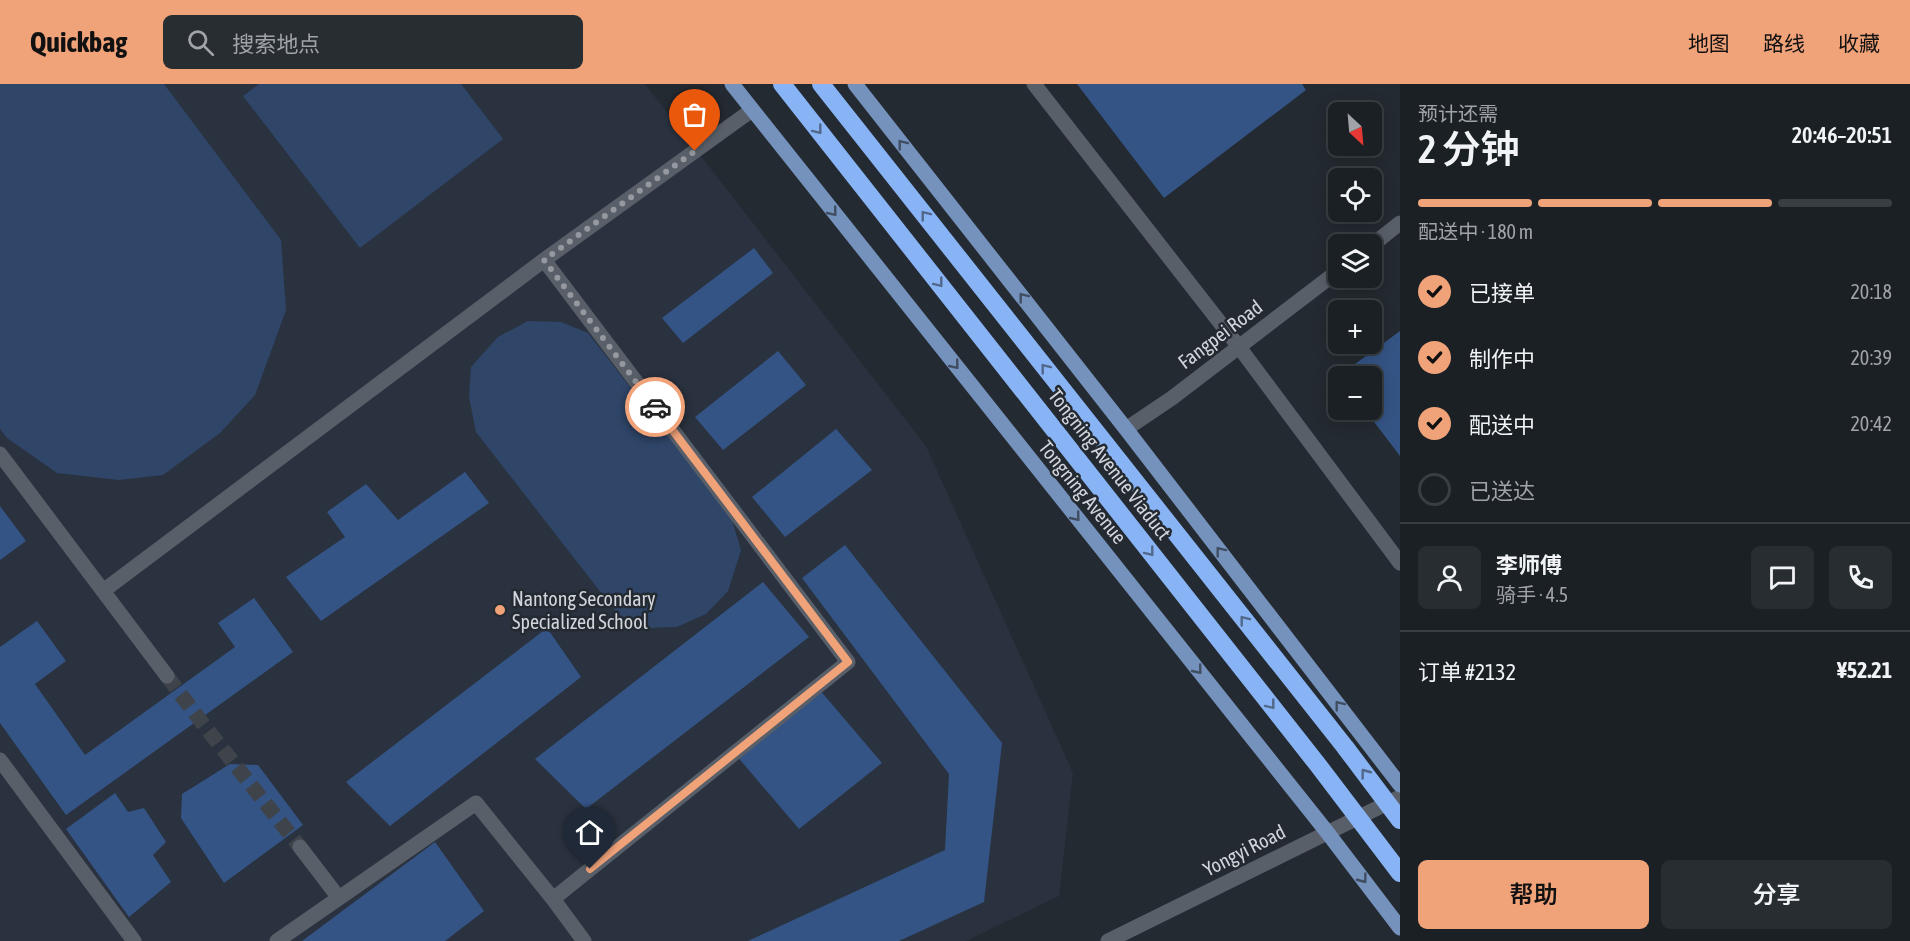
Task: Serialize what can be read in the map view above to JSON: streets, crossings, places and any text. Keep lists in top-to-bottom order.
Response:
{
  "streets": {
    "highway": ["Tongning Avenue Viaduct"],
    "main road": ["Tongning Avenue"],
    "street": ["Fangpei Road", "Yongyi Road"]
  },
  "crossings": [
    ["Tongning Avenue", "Yongyi Road"]
  ],
  "places": ["Nantong Secondary Specialized School"],
  "north": "bottom right",
  "page": {
    "header": "Quickbag",
    "search": "搜索地点",
    "nav": ["地图", "路线", "收藏"],
    "heading": ["2 分钟", "预计还需", "20:46–20:51"],
    "panel": [
      "李师傅",
      "骑手 · 4.5",
      "订单 #2132",
      "¥52.21"
    ],
    "map_buttons": ["+", "−"],
    "bar": "配送中 · 180 m",
    "list": [
      ["已接单", "20:18"],
      ["制作中", "20:39"],
      ["配送中", "20:42"],
      "已送达"
    ],
    "buttons": ["帮助", "分享"]
  }
}
